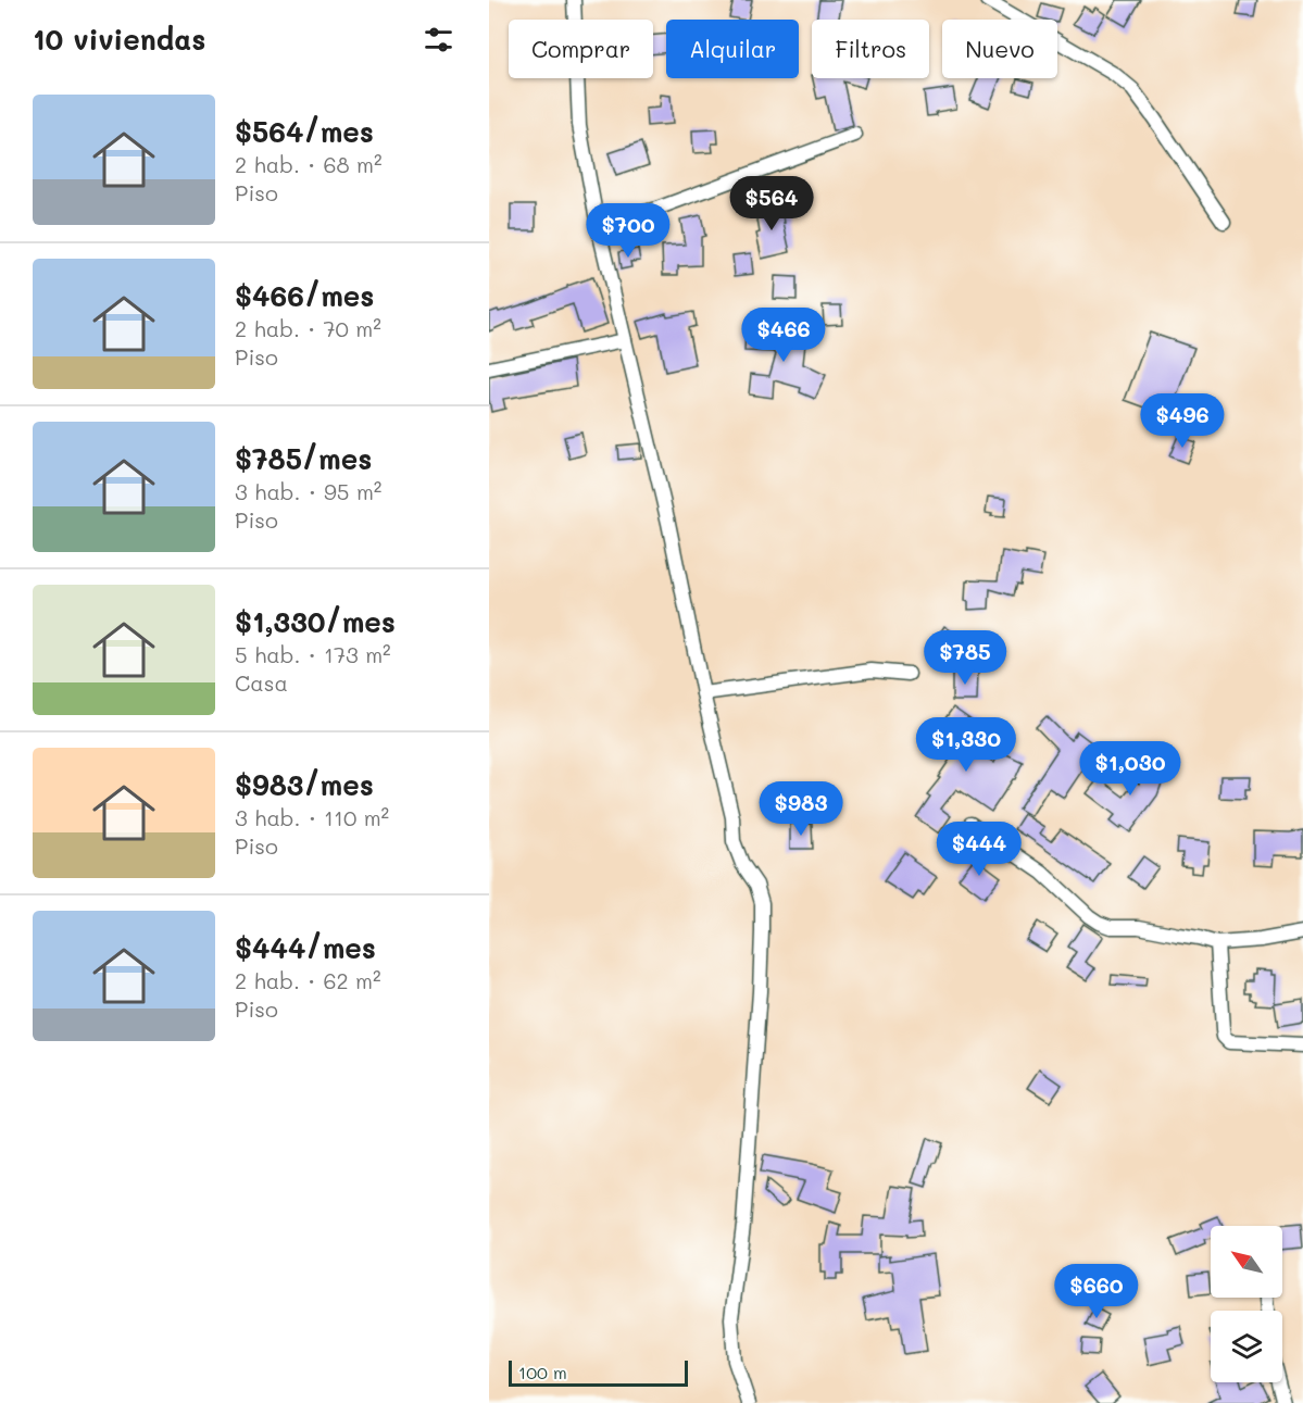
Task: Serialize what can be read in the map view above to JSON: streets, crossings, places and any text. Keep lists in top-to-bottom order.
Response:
{
  "scale_bar": "100 m",
  "north": "top left",
  "page": {
    "heading": "10 viviendas",
    "chip": [
      "Comprar",
      "Alquilar",
      "Filtros",
      "Nuevo"
    ],
    "list": [
      {
        "name": "$564/mes",
        "note": "2 hab. · 68 m² · Piso"
      },
      {
        "name": "$466/mes",
        "note": "2 hab. · 70 m² · Piso"
      },
      {
        "name": "$785/mes",
        "note": "3 hab. · 95 m² · Piso"
      },
      {
        "name": "$1,330/mes",
        "note": "5 hab. · 173 m² · Casa"
      },
      {
        "name": "$983/mes",
        "note": "3 hab. · 110 m² · Piso"
      },
      {
        "name": "$444/mes",
        "note": "2 hab. · 62 m² · Piso"
      }
    ],
    "price": [
      "$564",
      "$700",
      "$466",
      "$496",
      "$785",
      "$1,330",
      "$1,030",
      "$983",
      "$444",
      "$660"
    ],
    "scale": "100 m"
  }
}
